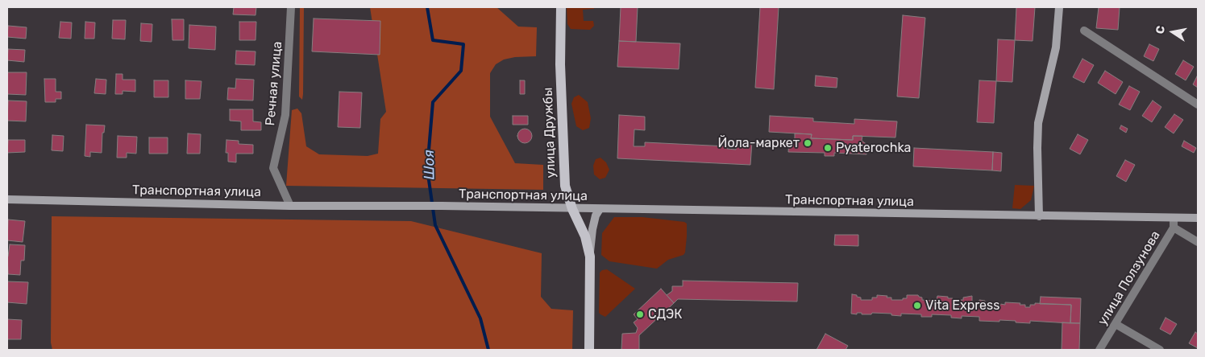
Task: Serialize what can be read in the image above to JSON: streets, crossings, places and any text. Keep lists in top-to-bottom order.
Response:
{
  "streets": {
    "main road": ["улица Дружбы"],
    "street": ["Речная улица", "Транспортная улица", "улица Ползунова"]
  },
  "crossings": [
    ["Речная улица", "Транспортная улица"],
    ["улица Дружбы", "Транспортная улица"],
    ["Транспортная улица", "улица Ползунова"]
  ],
  "water": ["Шоя"],
  "places": [
    "Йола-маркет",
    "Pyaterochka",
    "Vita Express",
    "СДЭК"
  ],
  "north": "left"
}
